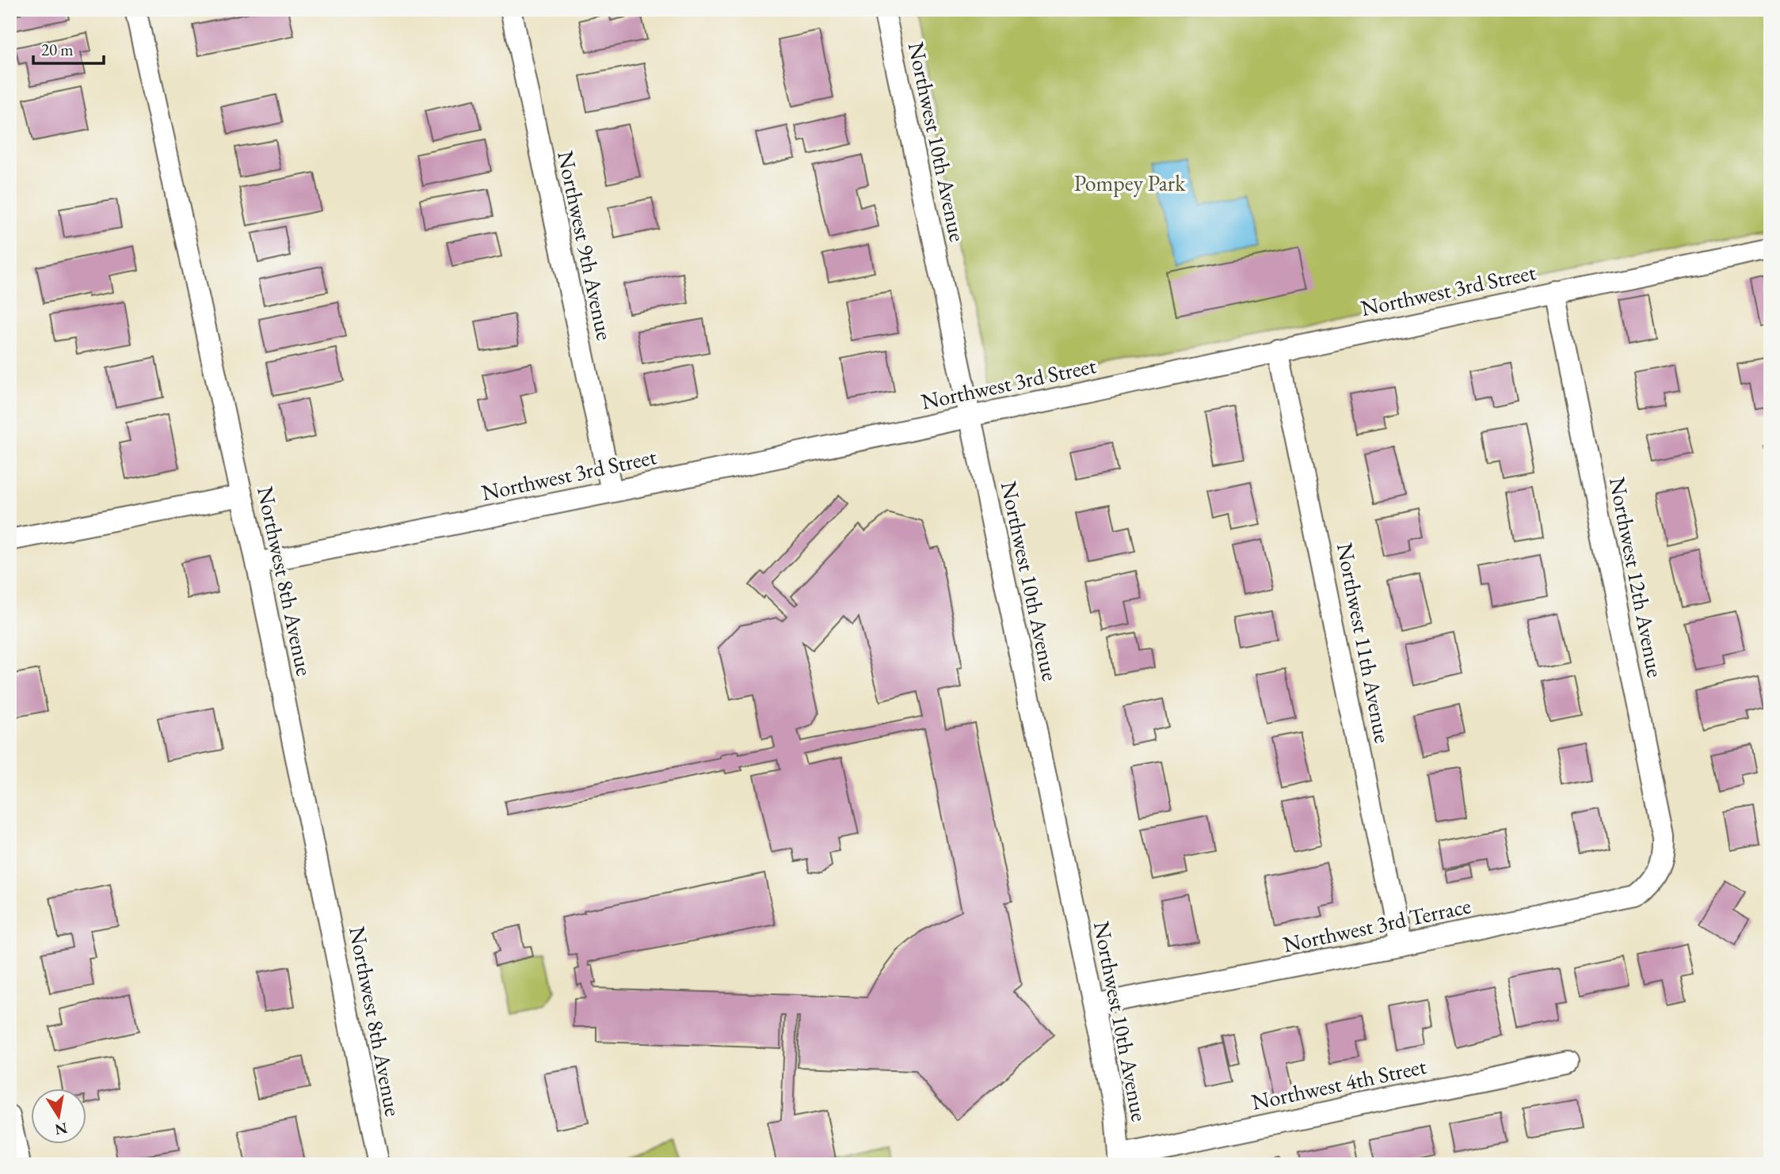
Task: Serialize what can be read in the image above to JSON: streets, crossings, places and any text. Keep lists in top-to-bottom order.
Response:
{
  "streets": {
    "street": [
      "Northwest 10th Avenue",
      "Northwest 9th Avenue",
      "Northwest 3rd Street",
      "Northwest 12th Avenue",
      "Northwest 8th Avenue",
      "Northwest 11th Avenue",
      "Northwest 3rd Terrace",
      "Northwest 4th Street"
    ]
  },
  "crossings": [
    ["Northwest 10th Avenue", "Northwest 3rd Street"],
    ["Northwest 10th Avenue", "Northwest 3rd Terrace"],
    ["Northwest 10th Avenue", "Northwest 4th Street"],
    ["Northwest 9th Avenue", "Northwest 3rd Street"],
    ["Northwest 3rd Street", "Northwest 12th Avenue"],
    ["Northwest 3rd Street", "Northwest 8th Avenue"],
    ["Northwest 3rd Street", "Northwest 11th Avenue"],
    ["Northwest 12th Avenue", "Northwest 3rd Terrace"],
    ["Northwest 11th Avenue", "Northwest 3rd Terrace"]
  ],
  "parks": ["Pompey Park"],
  "scale_bar": "20 m",
  "north": "bottom"
}
